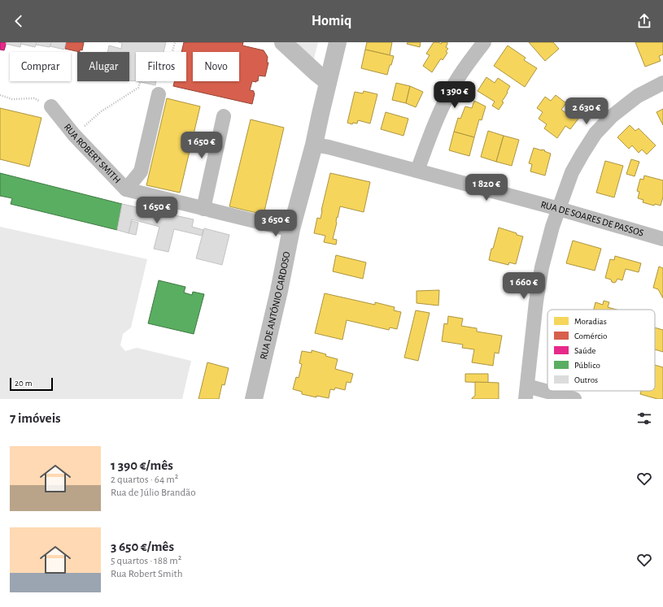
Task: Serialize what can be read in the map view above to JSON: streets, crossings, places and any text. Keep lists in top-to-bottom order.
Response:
{
  "streets": {
    "street": ["RUA ROBERT SMITH", "RUA DE SOARES DE PASSOS", "RUA DE ANTÓNIO CARDOSO"]
  },
  "crossings": [
    ["RUA ROBERT SMITH", "RUA DE ANTÓNIO CARDOSO"],
    ["RUA DE SOARES DE PASSOS", "RUA DE ANTÓNIO CARDOSO"]
  ],
  "legend": [
    "Moradias",
    "Comércio",
    "Saúde",
    "Público",
    "Outros"
  ],
  "scale_bar": "20 m",
  "page": {
    "header": "Homiq",
    "chip": [
      "Comprar",
      "Alugar",
      "Filtros",
      "Novo"
    ],
    "price": [
      "1 390 €",
      "2 630 €",
      "1 650 €",
      "1 820 €",
      "1 650 €",
      "3 650 €",
      "1 660 €"
    ],
    "scale": "20 m",
    "heading": "7 imóveis",
    "list": [
      {
        "name": "1 390 €/mês",
        "note": "2 quartos · 64 m² · Rua de Júlio Brandão"
      },
      {
        "name": "3 650 €/mês",
        "note": "5 quartos · 188 m² · Rua Robert Smith"
      }
    ]
  }
}
